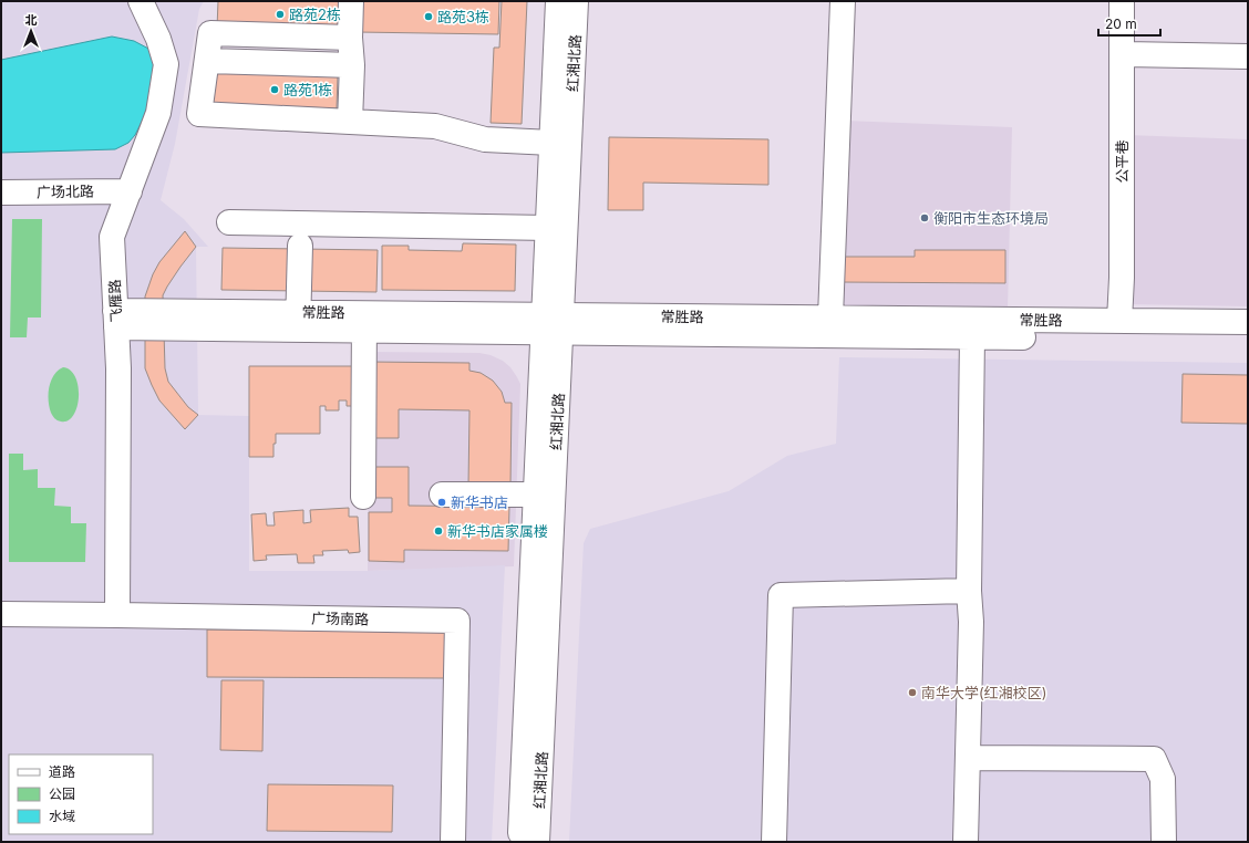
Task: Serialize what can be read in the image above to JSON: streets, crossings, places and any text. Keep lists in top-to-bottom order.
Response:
{
  "streets": {
    "street": [
      "红湘北路",
      "公平巷",
      "广场北路",
      "飞雁路",
      "常胜路",
      "广场南路"
    ]
  },
  "crossings": [
    ["红湘北路", "常胜路"],
    ["公平巷", "常胜路"],
    ["广场北路", "飞雁路"],
    ["飞雁路", "常胜路"],
    ["飞雁路", "广场南路"]
  ],
  "places": [
    "路苑2栋",
    "路苑3栋",
    "路苑1栋",
    "衡阳市生态环境局",
    "新华书店",
    "新华书店家属楼",
    "南华大学(红湘校区)"
  ],
  "legend": ["道路", "公园", "水域"],
  "scale_bar": "20 m",
  "north": "top"
}
